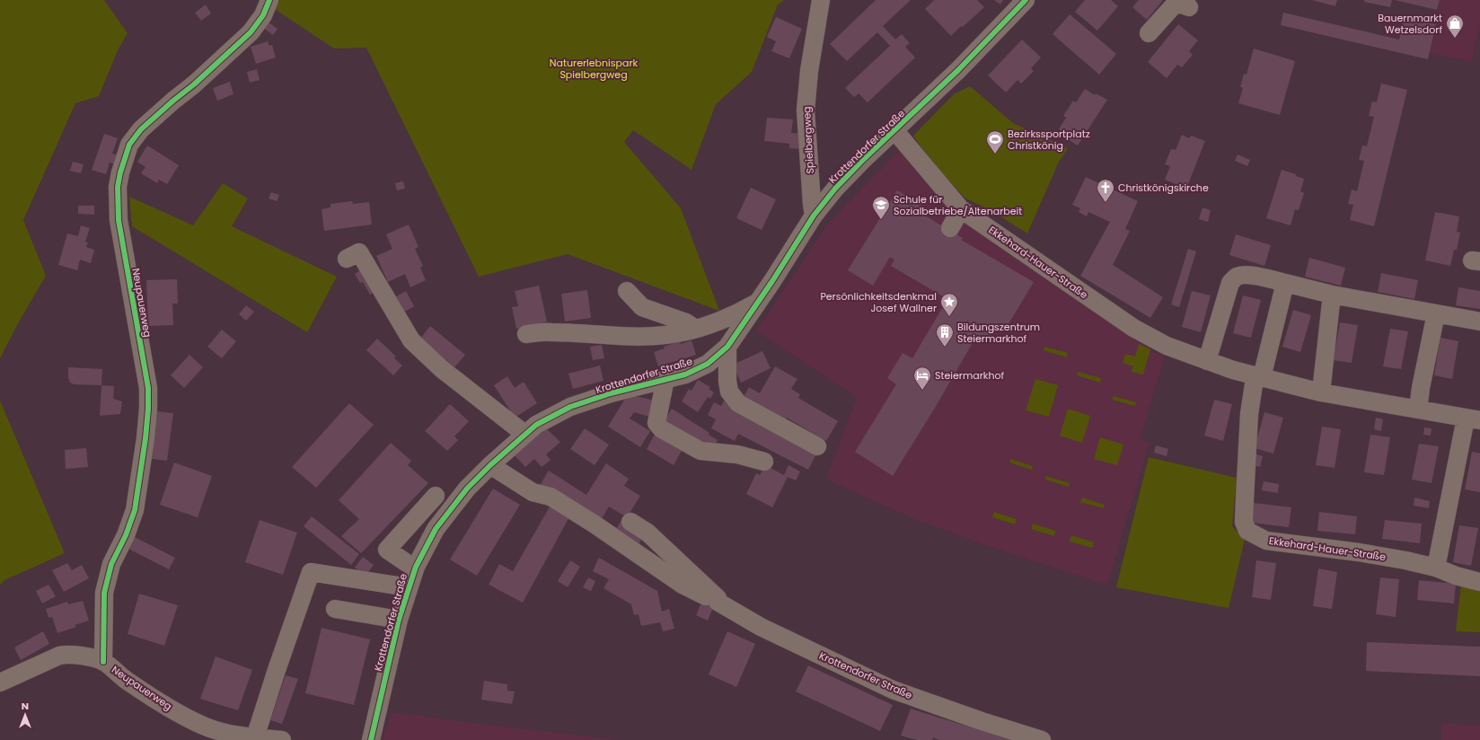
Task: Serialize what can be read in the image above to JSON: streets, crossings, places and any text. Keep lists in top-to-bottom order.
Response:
{
  "streets": {
    "street": [
      "Spielbergweg",
      "Krottendorfer Straße",
      "Ekkehard-Hauer-Straße",
      "Neupauerweg"
    ]
  },
  "crossings": [
    ["Spielbergweg", "Krottendorfer Straße"],
    ["Krottendorfer Straße", "Ekkehard-Hauer-Straße"]
  ],
  "parks": ["Naturerlebnispark Spielbergweg"],
  "places": {
    "shop": ["Bauernmarkt Wetzelsdorf"],
    "sports": ["Bezirkssportplatz Christkönig"],
    "church": ["Christkönigskirche"],
    "school or university": ["Schule für Sozialbetriebe/Altenarbeit"],
    "place": ["Persönlichkeitsdenkmal Josef Wallner"],
    "building": ["Bildungszentrum Steiermarkhof"],
    "hotel": ["Steiermarkhof"]
  },
  "north": "top"
}
